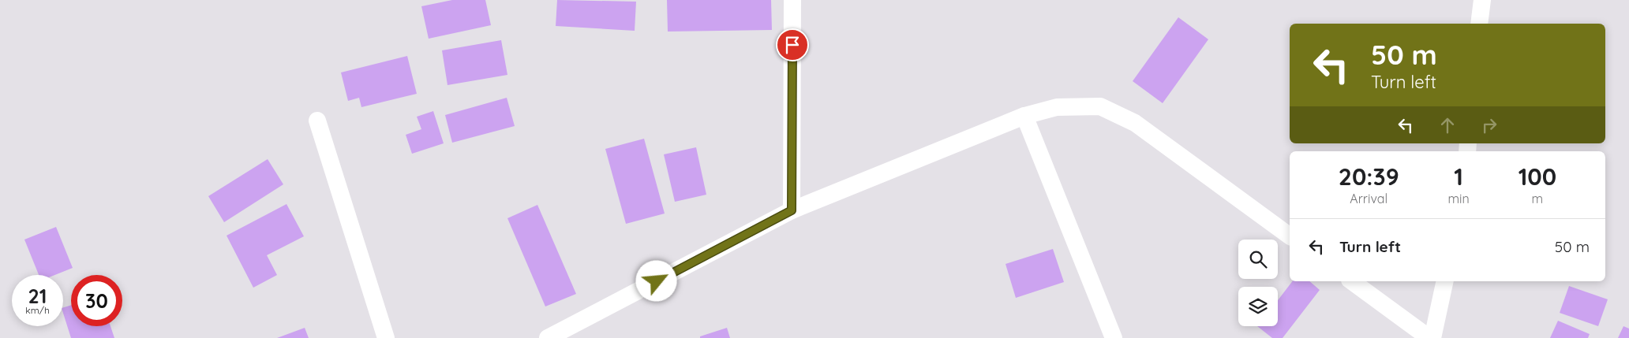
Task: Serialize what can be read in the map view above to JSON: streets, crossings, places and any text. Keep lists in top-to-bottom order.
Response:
{
  "page": {
    "turn": ["50 m", "Turn left"],
    "eta": [
      "20:39",
      "Arrival",
      "1",
      "min",
      "100",
      "m"
    ],
    "list": [
      {
        "name": "Turn left",
        "value": "50 m"
      }
    ],
    "speed": "21 km/h",
    "limit": "30"
  }
}
